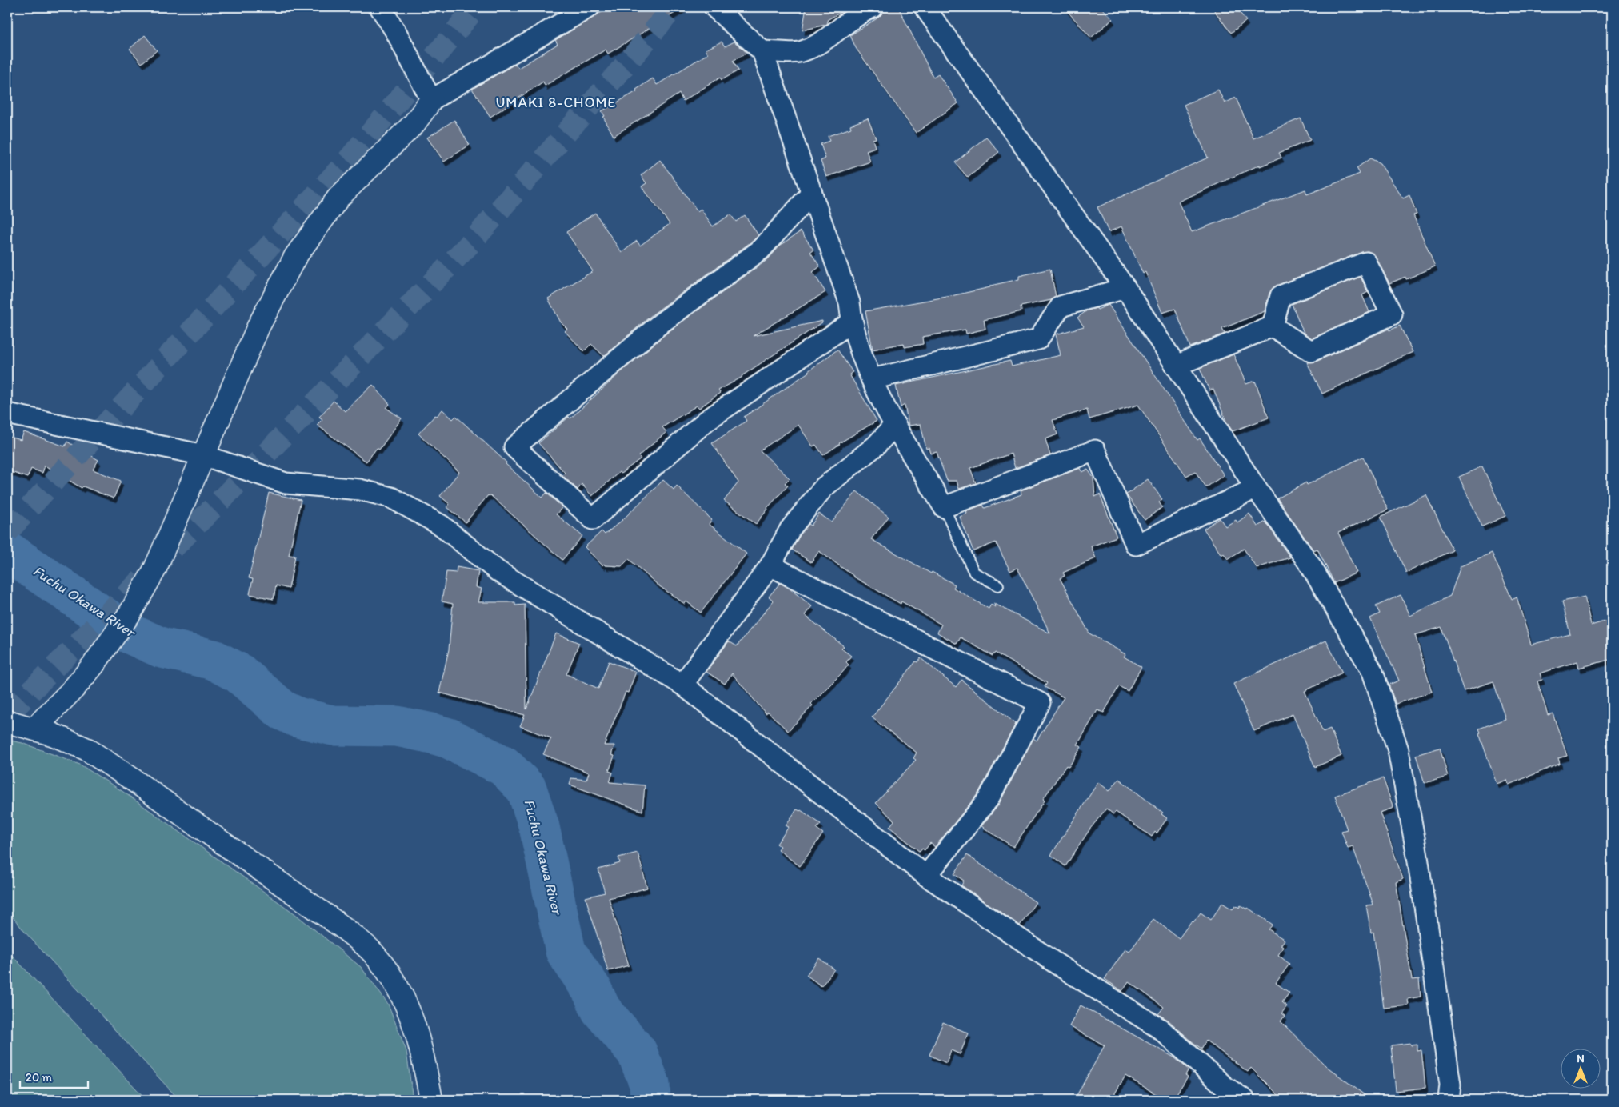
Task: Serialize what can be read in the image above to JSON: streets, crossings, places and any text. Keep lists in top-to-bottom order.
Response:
{
  "districts": ["UMAKI 8-CHOME"],
  "water": ["Fuchu Okawa River"],
  "scale_bar": "20 m",
  "north": "top"
}
